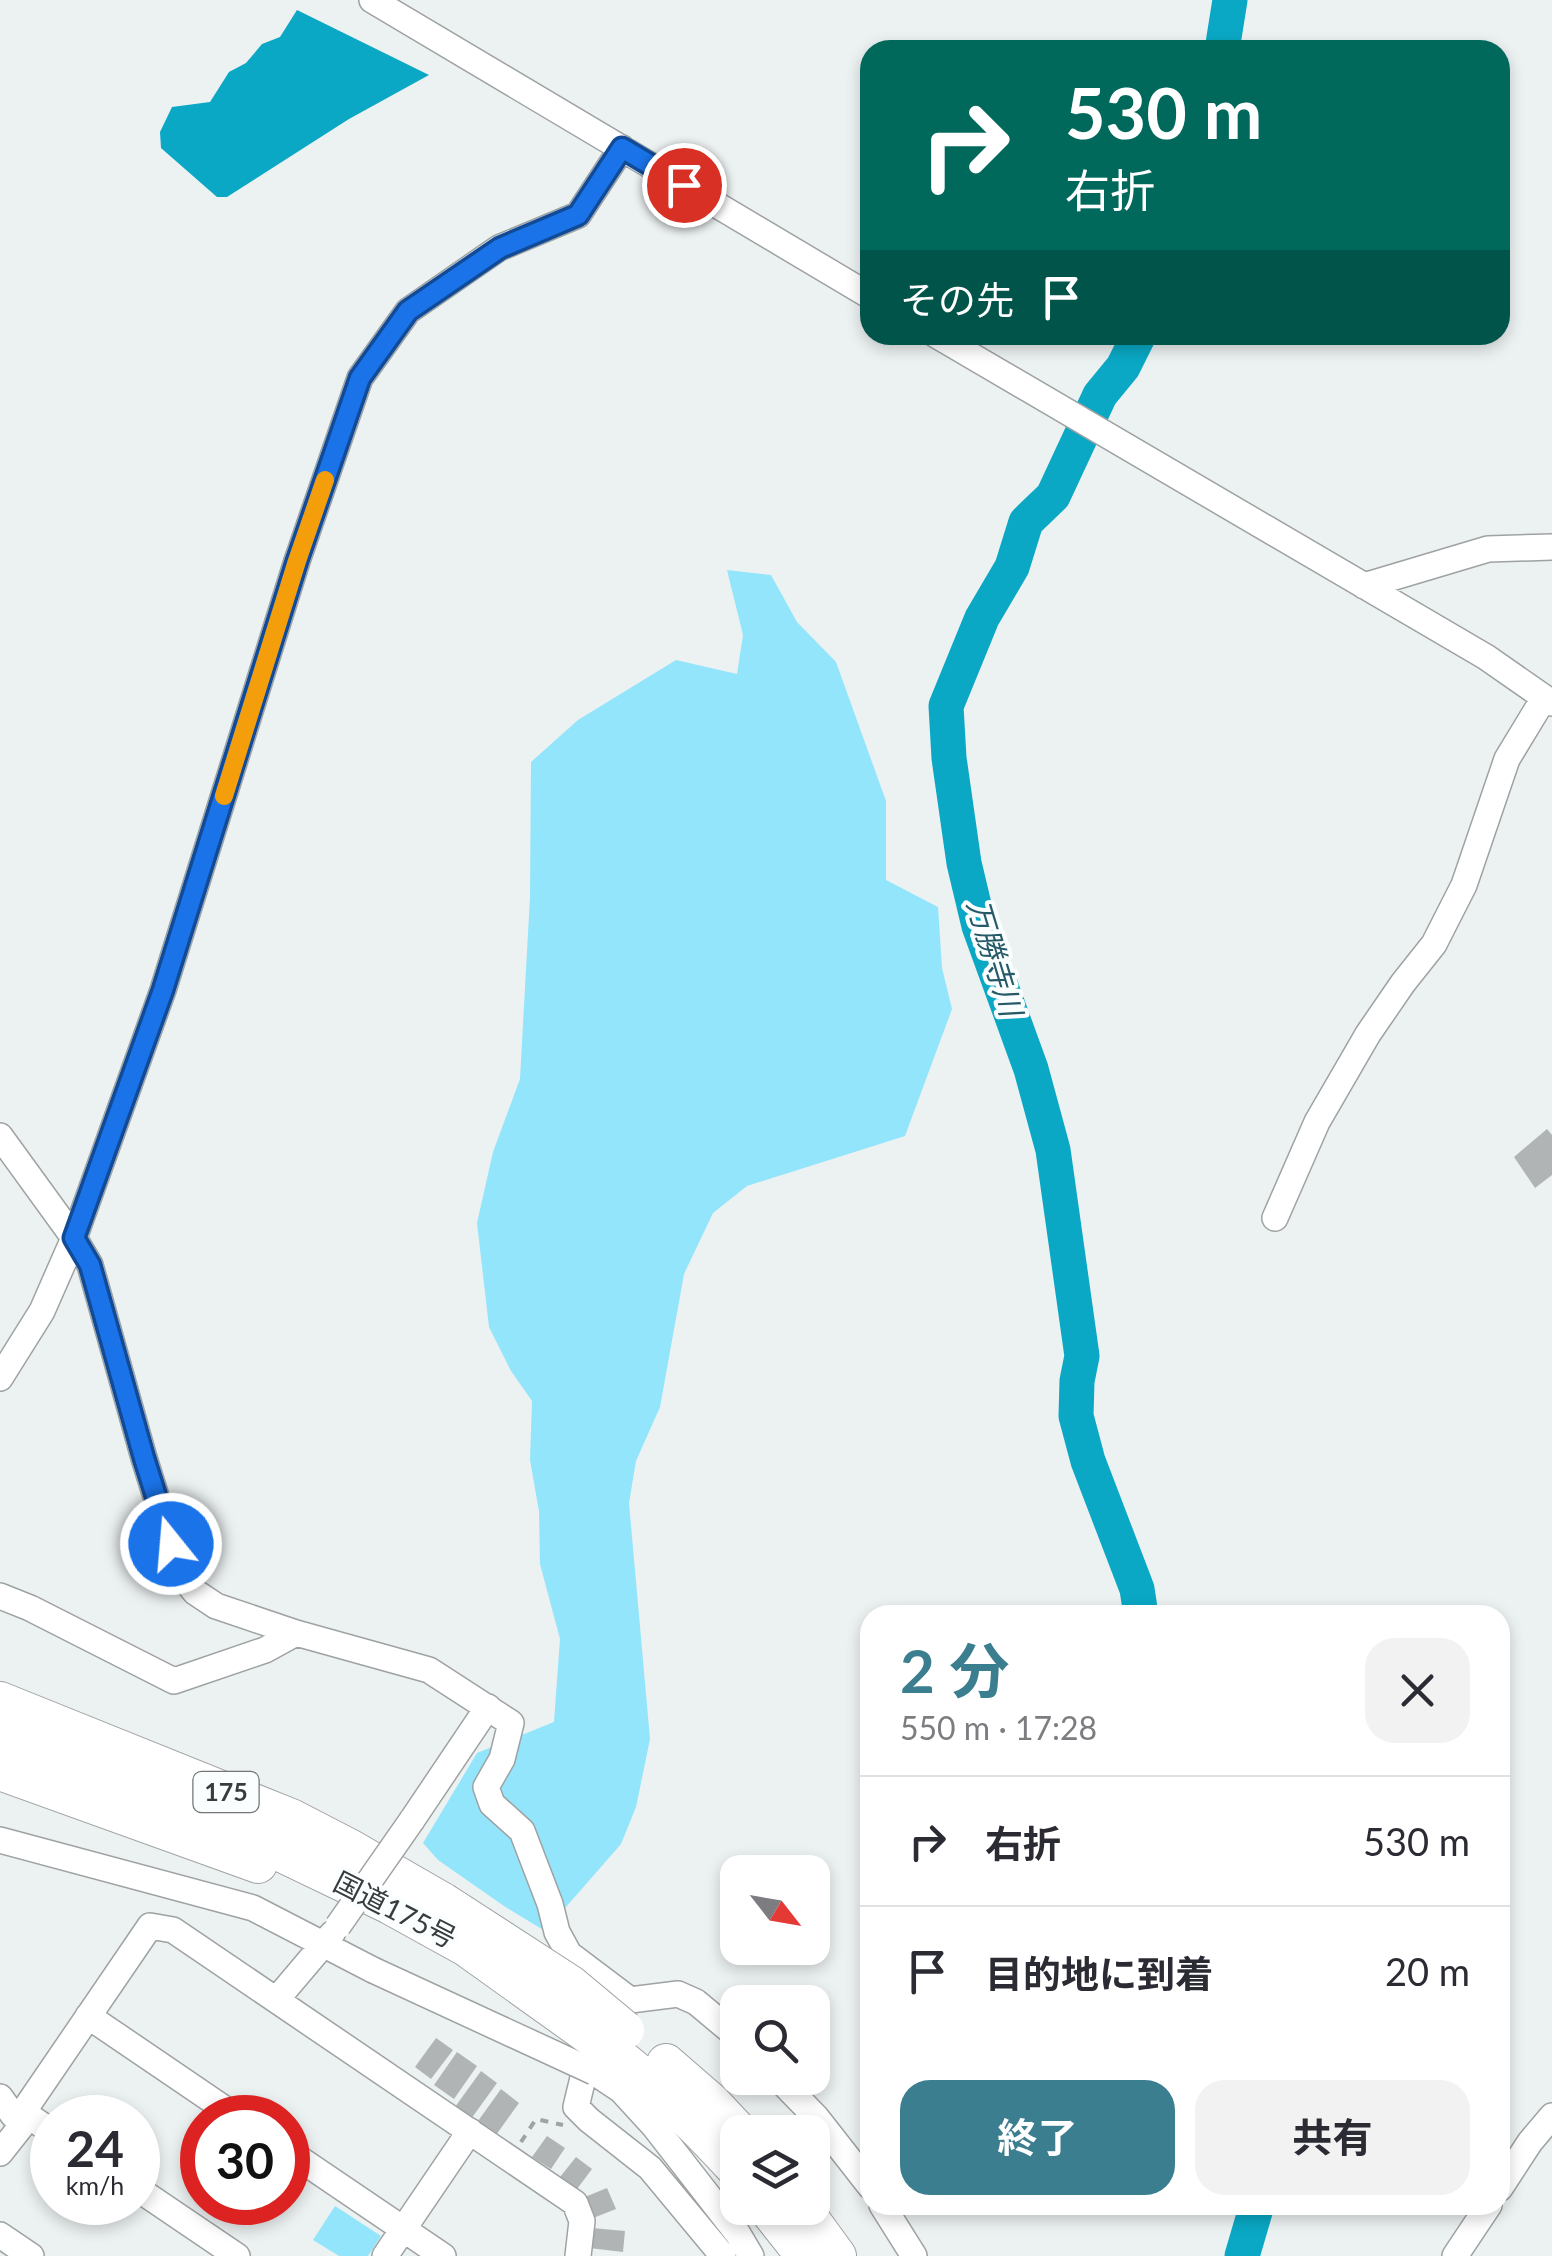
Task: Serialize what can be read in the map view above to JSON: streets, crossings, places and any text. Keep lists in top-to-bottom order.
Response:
{
  "streets": {
    "highway": ["175", "国道175号"]
  },
  "water": ["万勝寺川"],
  "north": "bottom right",
  "page": {
    "turn": ["530 m", "右折"],
    "then": "その先",
    "heading": ["2 分", "550 m · 17:28"],
    "list": [
      {
        "name": "右折",
        "value": "530 m"
      },
      {
        "name": "目的地に到着",
        "value": "20 m"
      }
    ],
    "buttons": ["終了", "共有"],
    "speed": "24 km/h",
    "limit": "30"
  }
}
